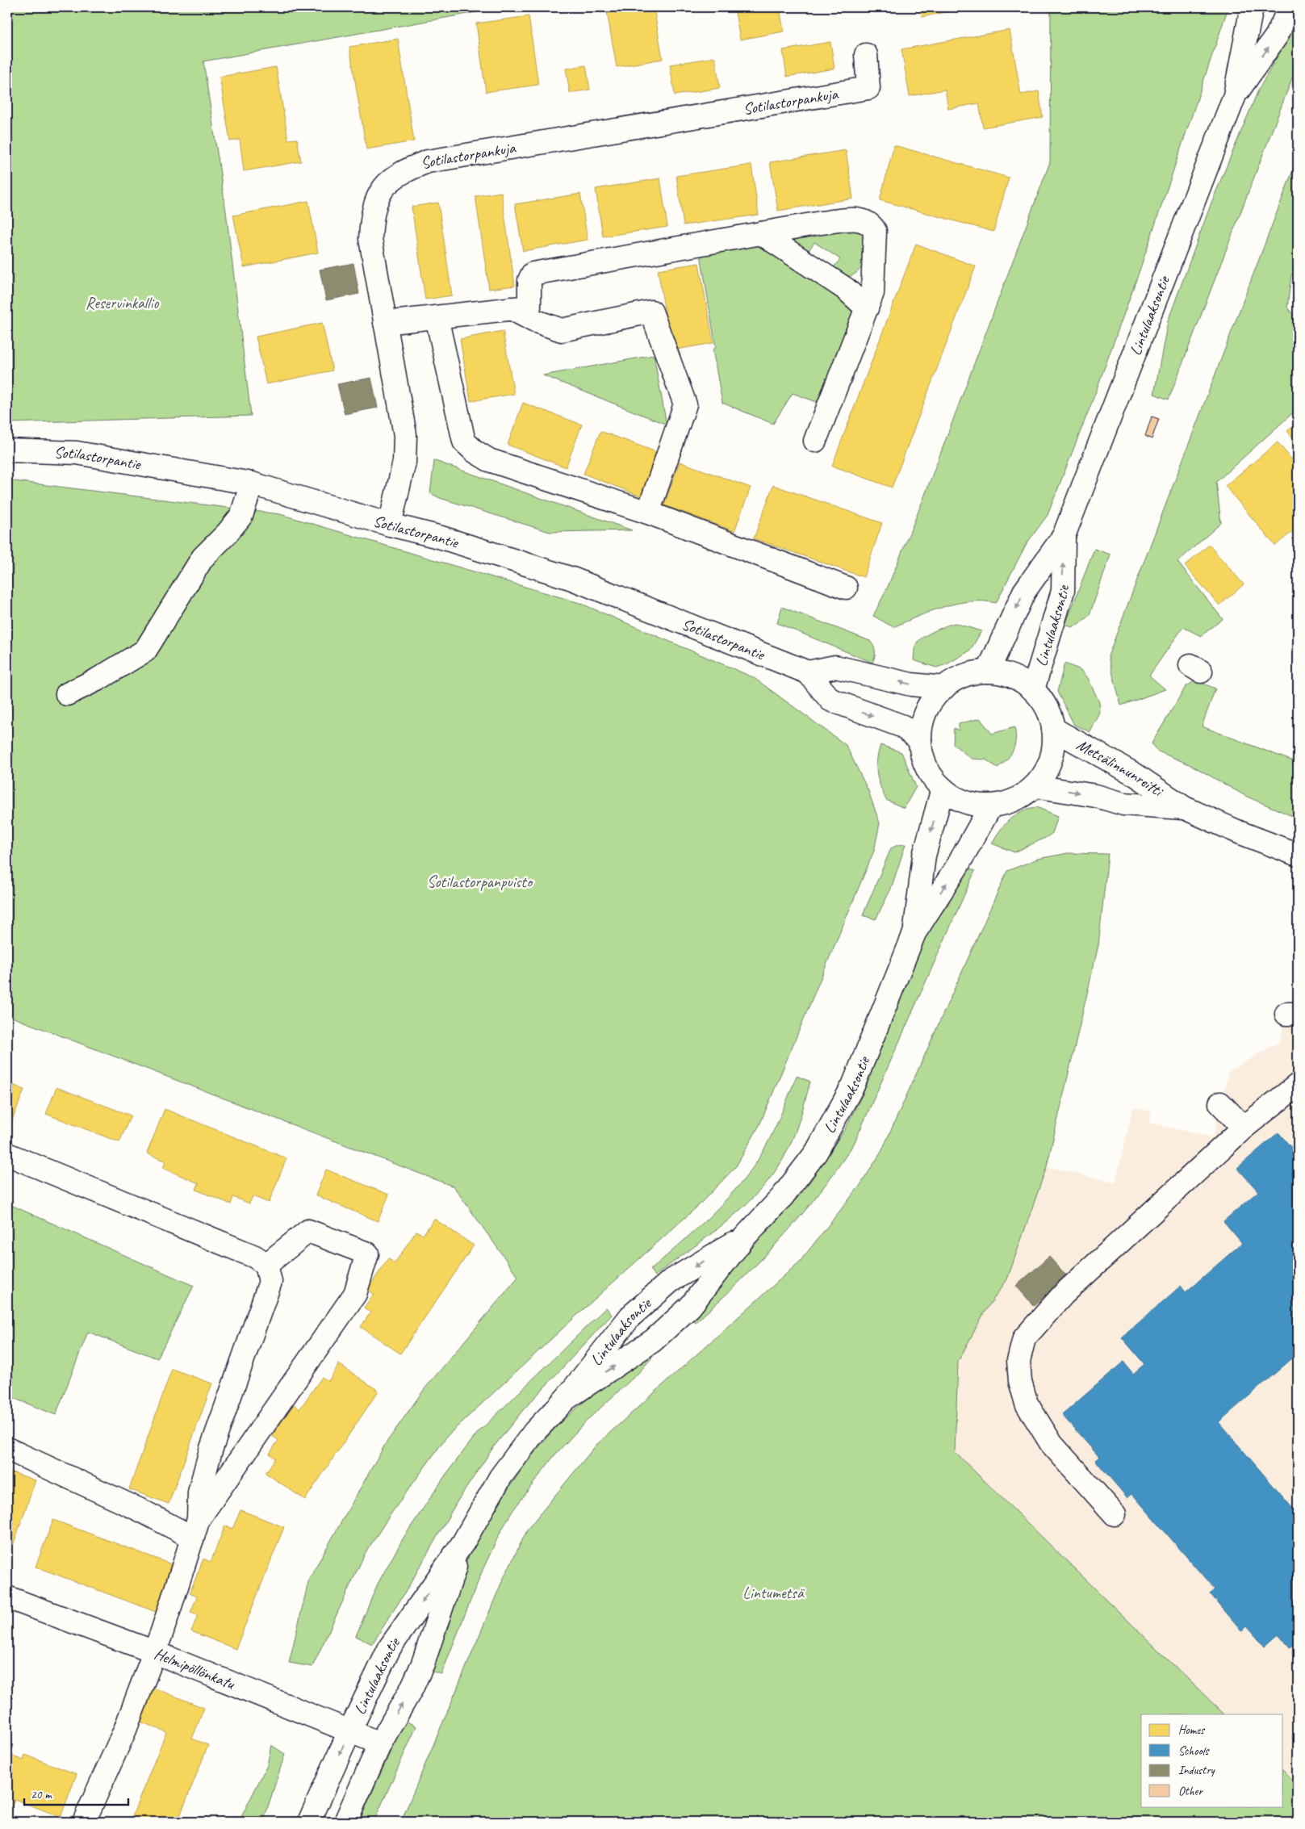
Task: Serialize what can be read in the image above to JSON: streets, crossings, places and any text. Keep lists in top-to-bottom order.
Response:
{
  "streets": {
    "street": [
      "Sotilastorpankuja",
      "Lintulaaksontie",
      "Sotilastorpantie",
      "Metsälinnunreitti",
      "Helmipöllönkatu"
    ]
  },
  "crossings": [
    ["Sotilastorpankuja", "Sotilastorpantie"],
    ["Lintulaaksontie", "Sotilastorpantie"],
    ["Lintulaaksontie", "Metsälinnunreitti"],
    ["Lintulaaksontie", "Helmipöllönkatu"],
    ["Sotilastorpantie", "Metsälinnunreitti"]
  ],
  "parks": ["Reservinkallio", "Sotilastorpanpuisto", "Lintumetsä"],
  "legend": [
    "Homes",
    "Schools",
    "Industry",
    "Other"
  ],
  "scale_bar": "20 m"
}
